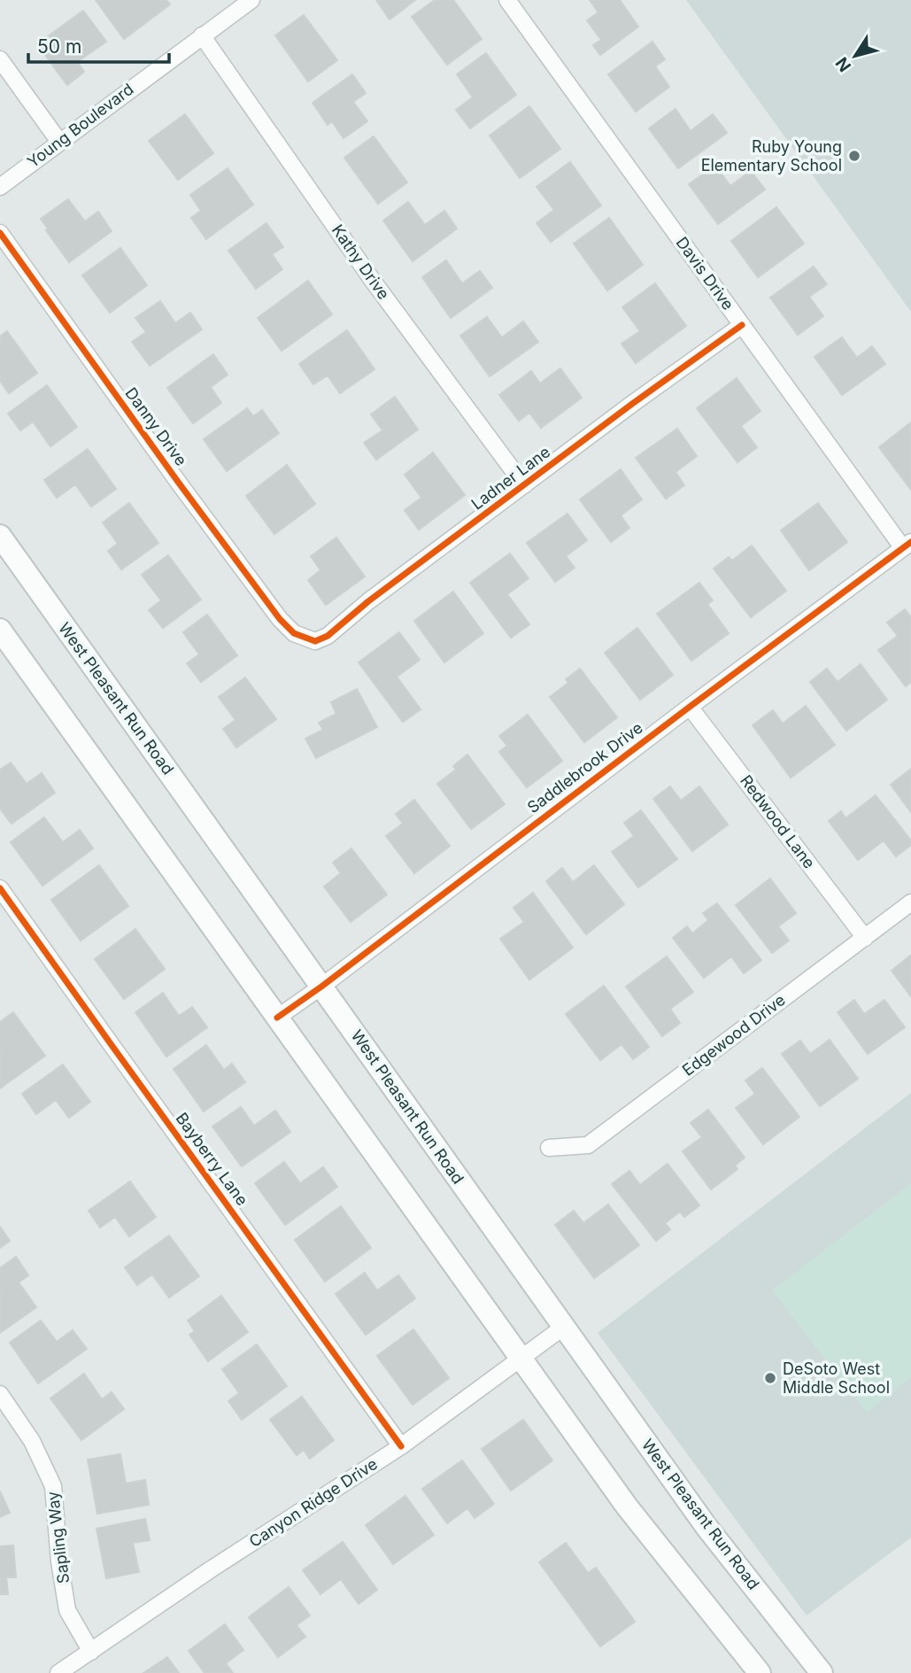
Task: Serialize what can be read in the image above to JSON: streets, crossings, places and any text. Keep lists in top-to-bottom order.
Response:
{
  "streets": {
    "main road": ["West Pleasant Run Road"],
    "street": [
      "Young Boulevard",
      "Kathy Drive",
      "Davis Drive",
      "Danny Drive",
      "Ladner Lane",
      "Saddlebrook Drive",
      "Redwood Lane",
      "Edgewood Drive",
      "Bayberry Lane",
      "Canyon Ridge Drive",
      "Sapling Way"
    ]
  },
  "crossings": [
    ["Young Boulevard", "Kathy Drive"],
    ["Kathy Drive", "Ladner Lane"],
    ["Davis Drive", "Ladner Lane"],
    ["Davis Drive", "Saddlebrook Drive"],
    ["Danny Drive", "Ladner Lane"],
    ["West Pleasant Run Road", "Saddlebrook Drive"],
    ["West Pleasant Run Road", "Canyon Ridge Drive"],
    ["Saddlebrook Drive", "Redwood Lane"],
    ["Redwood Lane", "Edgewood Drive"],
    ["Bayberry Lane", "Canyon Ridge Drive"],
    ["Canyon Ridge Drive", "Sapling Way"]
  ],
  "places": ["Ruby Young Elementary School", "DeSoto West Middle School"],
  "scale_bar": "50 m",
  "north": "bottom left"
}
